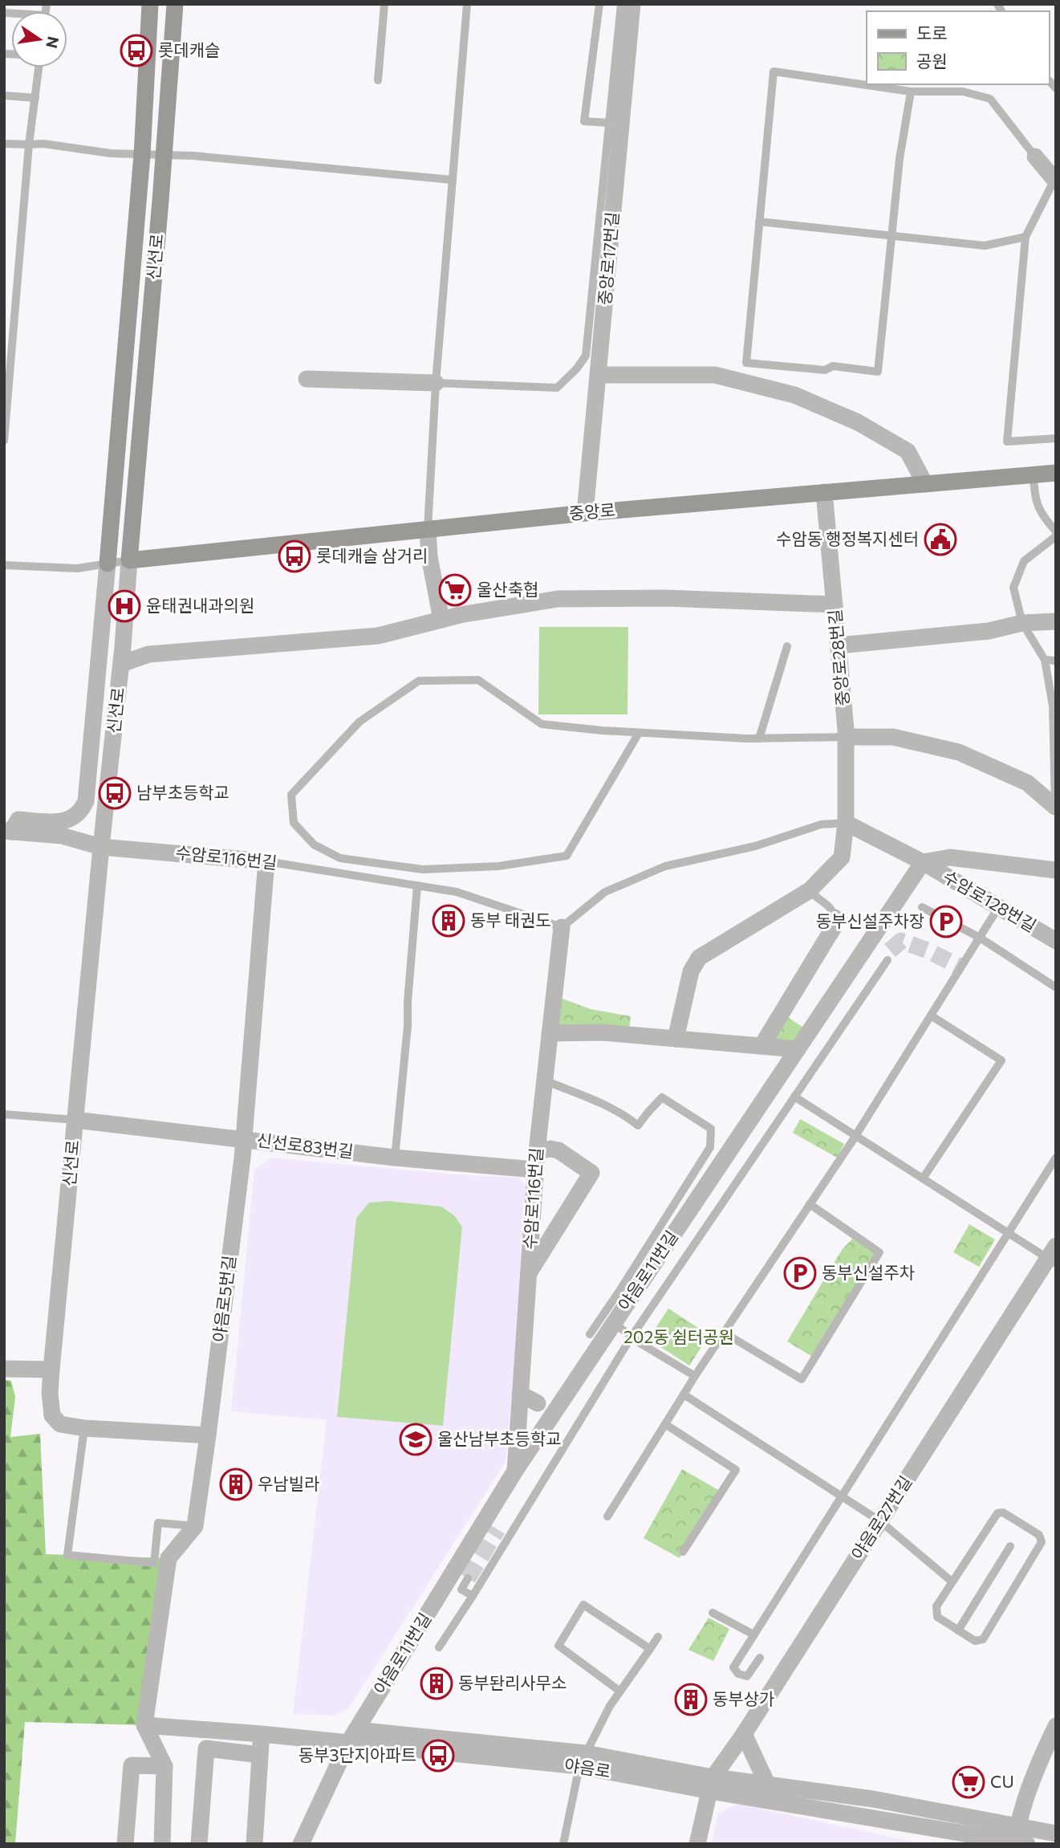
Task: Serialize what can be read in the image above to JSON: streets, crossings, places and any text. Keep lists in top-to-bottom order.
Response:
{
  "streets": {
    "main road": ["신선로", "중앙로"],
    "street": [
      "중앙로17번길",
      "중앙로28번길",
      "수암로116번길",
      "수암로128번길",
      "신선로83번길",
      "야음로11번길",
      "야음로5번길",
      "야음로27번길",
      "야음로"
    ]
  },
  "crossings": [
    ["신선로", "중앙로"],
    ["신선로", "수암로116번길"],
    ["신선로", "신선로83번길"],
    ["중앙로17번길", "중앙로"],
    ["중앙로", "중앙로28번길"],
    ["수암로116번길", "신선로83번길"],
    ["수암로116번길", "야음로11번길"],
    ["수암로116번길", "야음로5번길"],
    ["수암로128번길", "야음로11번길"],
    ["신선로83번길", "야음로5번길"],
    ["야음로11번길", "야음로"],
    ["야음로27번길", "야음로"]
  ],
  "parks": ["202동 쉼터공원"],
  "places": {
    "bus stop": [
      "롯데캐슬",
      "롯데캐슬 삼거리",
      "남부초등학교",
      "동부3단지아파트"
    ],
    "public building": ["수암동 행정복지센터"],
    "supermarket": ["울산축협", "CU"],
    "hospital": ["윤태권내과의원"],
    "building": [
      "동부 태권도",
      "우남빌라",
      "동부돤리사무소",
      "동부상가"
    ],
    "parking": ["동부신설주차장", "동부신설주차"],
    "school or university": ["울산남부초등학교"]
  },
  "legend": ["도로", "공원"],
  "north": "right"
}
